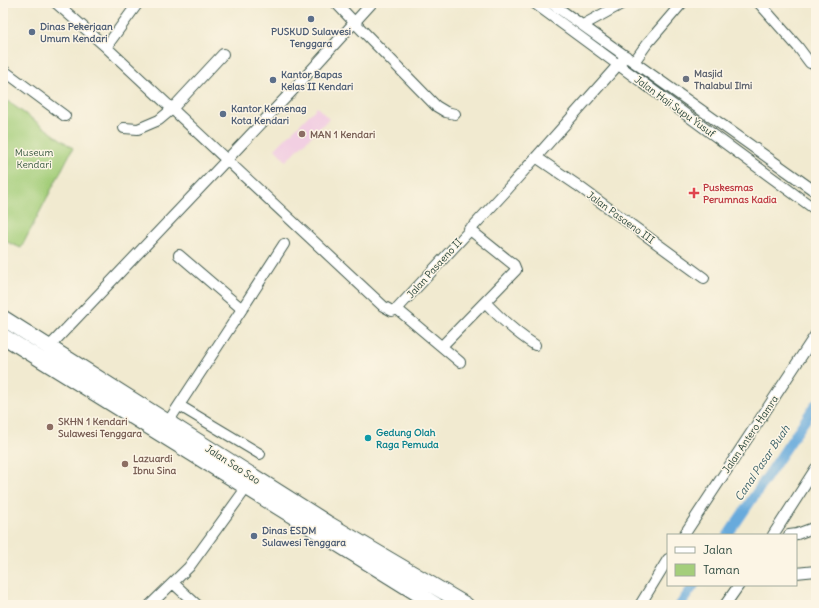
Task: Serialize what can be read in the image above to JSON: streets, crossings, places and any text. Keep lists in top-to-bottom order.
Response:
{
  "streets": {
    "street": [
      "Jalan Haji Supu Yusuf",
      "Jalan Pasaeno III",
      "Jalan Pasaeno II",
      "Jalan Antero Hamra",
      "Jalan Sao Sao"
    ]
  },
  "crossings": [
    ["Jalan Haji Supu Yusuf", "Jalan Pasaeno II"],
    ["Jalan Pasaeno III", "Jalan Pasaeno II"]
  ],
  "water": ["Canal Pasar Buah"],
  "parks": ["Museum Kendari"],
  "places": {
    "other": [
      "PUSKUD Sulawesi Tenggara",
      "Dinas Pekerjaan Umum Kendari",
      "Masjid Thalabul Ilmi",
      "Kantor Bapas Kelas II Kendari",
      "Kantor Kemenag Kota Kendari",
      "MAN 1 Kendari",
      "SKHN 1 Kendari Sulawesi Tenggara",
      "Gedung Olah Raga Pemuda",
      "Lazuardi Ibnu Sina",
      "Dinas ESDM Sulawesi Tenggara"
    ],
    "health": ["Puskesmas Perumnas Kadia"]
  },
  "legend": ["Jalan", "Taman"]
}
